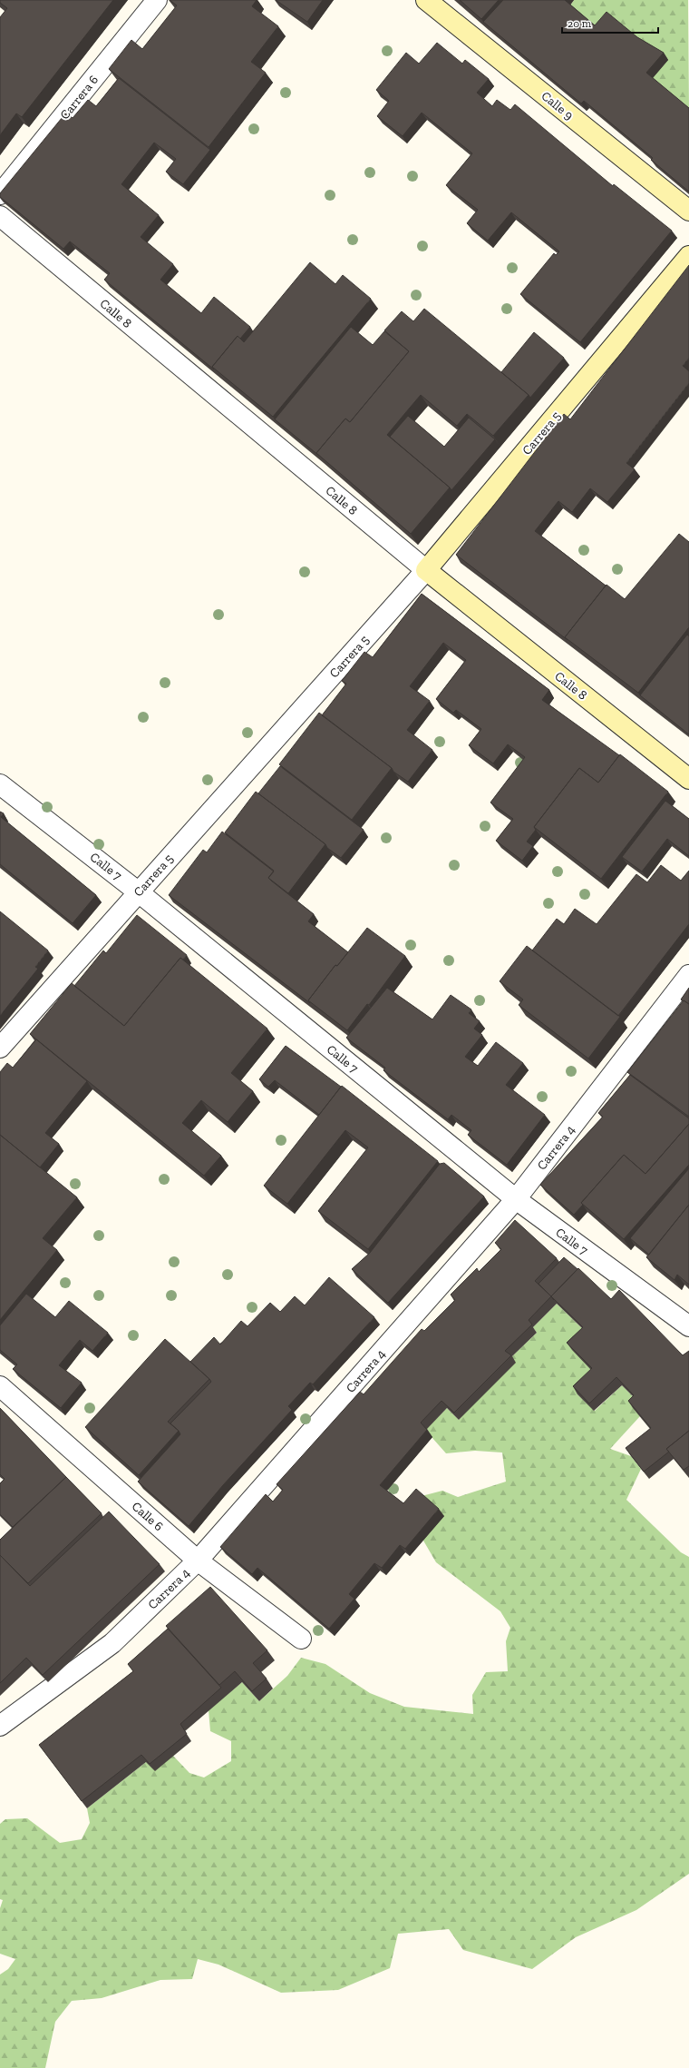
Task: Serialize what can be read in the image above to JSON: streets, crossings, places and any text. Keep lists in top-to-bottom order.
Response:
{
  "streets": {
    "street": [
      "Carrera 6",
      "Calle 9",
      "Calle 8",
      "Carrera 5",
      "Calle 7",
      "Carrera 4",
      "Calle 6"
    ]
  },
  "crossings": [
    ["Calle 8", "Carrera 5"],
    ["Carrera 5", "Calle 7"],
    ["Calle 7", "Carrera 4"],
    ["Carrera 4", "Calle 6"]
  ],
  "scale_bar": "20 m"
}
